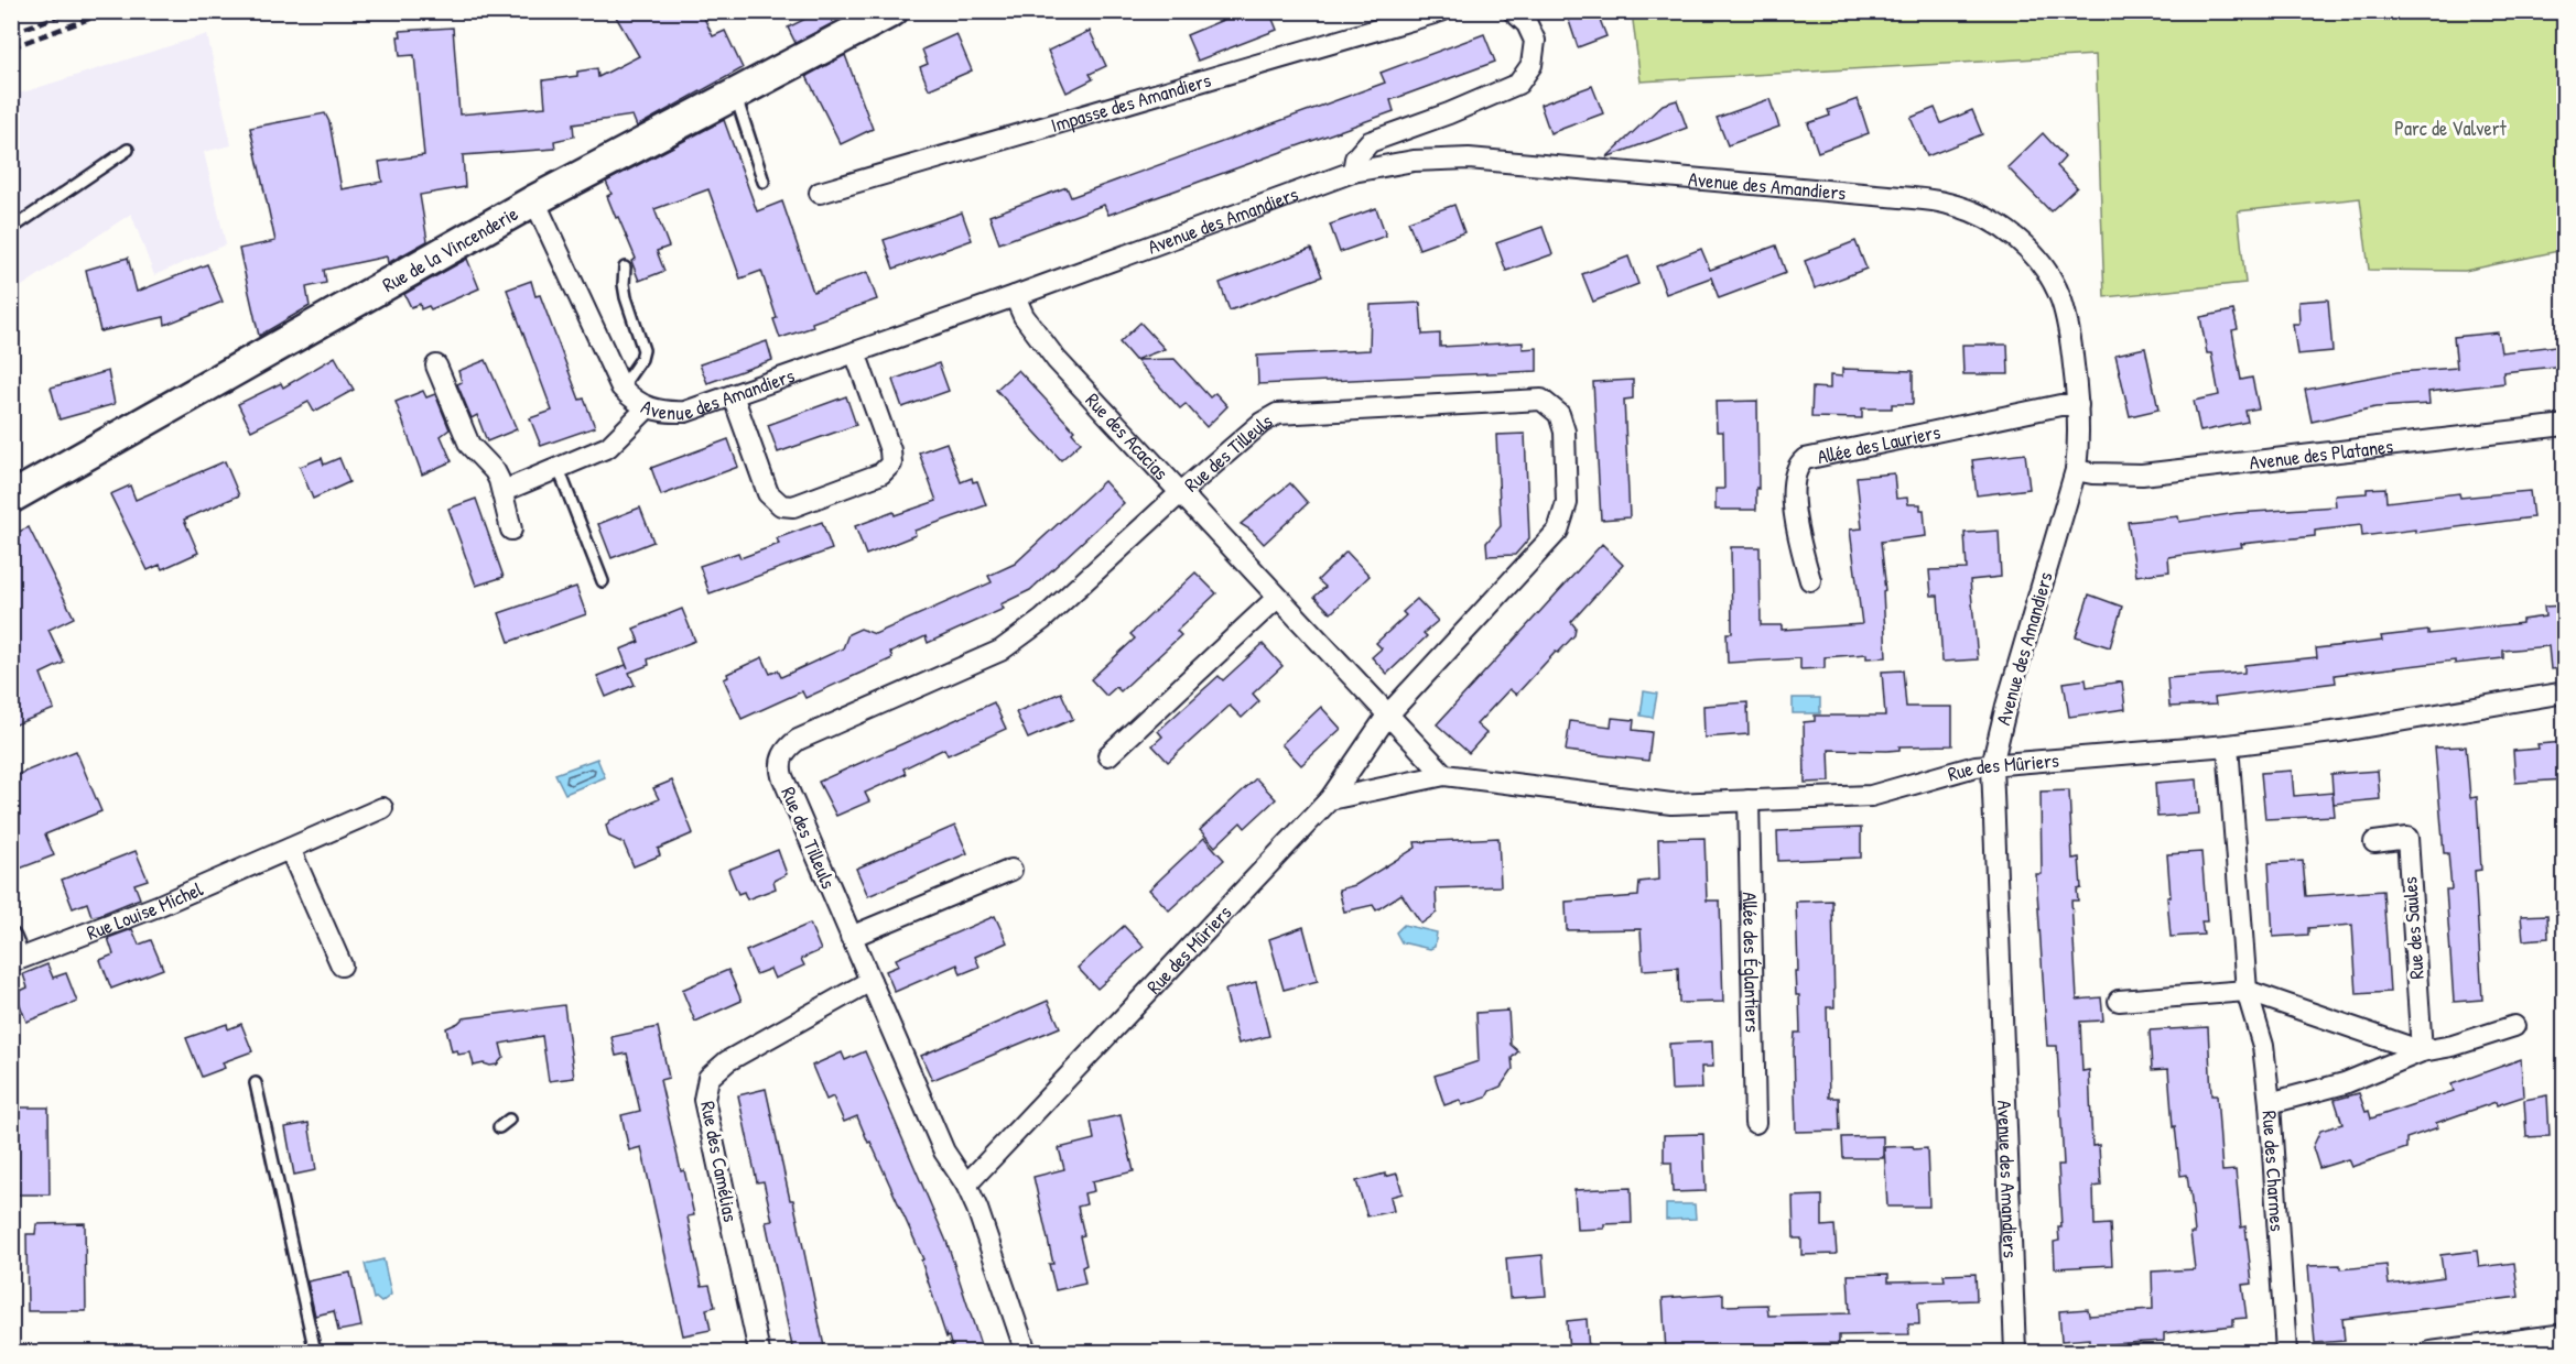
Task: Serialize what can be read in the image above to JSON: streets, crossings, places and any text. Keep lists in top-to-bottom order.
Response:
{
  "streets": {
    "main road": ["Rue de la Vincenderie"],
    "street": [
      "Impasse des Amandiers",
      "Avenue des Amandiers",
      "Rue des Acacias",
      "Allée des Lauriers",
      "Rue des Tilleuls",
      "Avenue des Platanes",
      "Rue des Mûriers",
      "Rue Louise Michel",
      "Rue des Saules",
      "Allée des Églantiers",
      "Rue des Camélias",
      "Rue des Charmes"
    ]
  },
  "crossings": [
    ["Avenue des Amandiers", "Rue de la Vincenderie"],
    ["Avenue des Amandiers", "Rue des Acacias"],
    ["Avenue des Amandiers", "Allée des Lauriers"],
    ["Avenue des Amandiers", "Avenue des Platanes"],
    ["Avenue des Amandiers", "Rue des Mûriers"],
    ["Rue des Acacias", "Rue des Tilleuls"],
    ["Rue des Tilleuls", "Rue des Mûriers"],
    ["Rue des Tilleuls", "Rue des Camélias"],
    ["Rue des Mûriers", "Allée des Églantiers"],
    ["Rue des Mûriers", "Rue des Charmes"]
  ],
  "parks": ["Parc de Valvert"]
}
